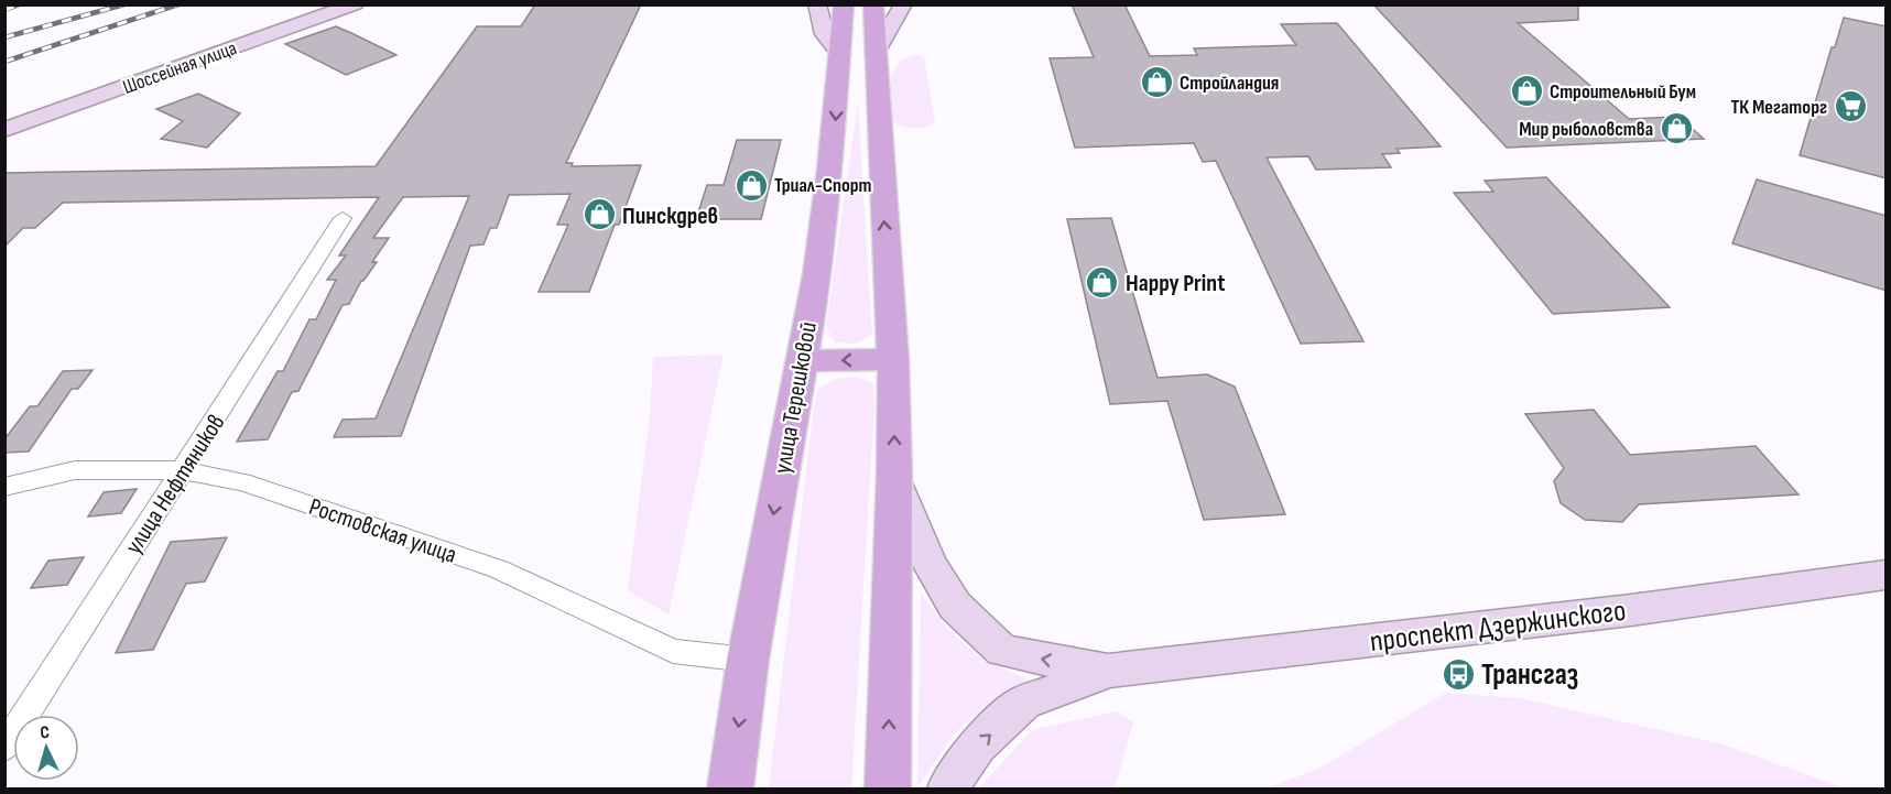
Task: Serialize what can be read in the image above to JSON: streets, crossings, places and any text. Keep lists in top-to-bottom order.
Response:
{
  "streets": {
    "main road": ["Шоссейная улица", "улица Терешковой", "проспект Дзержинского"],
    "street": ["улица Нефтяников", "Ростовская улица"]
  },
  "crossings": [
    ["улица Терешковой", "Ростовская улица"],
    ["улица Нефтяников", "Ростовская улица"]
  ],
  "places": {
    "shop": [
      "Стройландия",
      "Строительный Бум",
      "Мир рыболовства",
      "Триал-Спорт",
      "Пинскдрев",
      "Happy Print"
    ],
    "supermarket": ["ТК Мегаторг"],
    "bus stop": ["Трансгаз"]
  },
  "north": "top"
}
